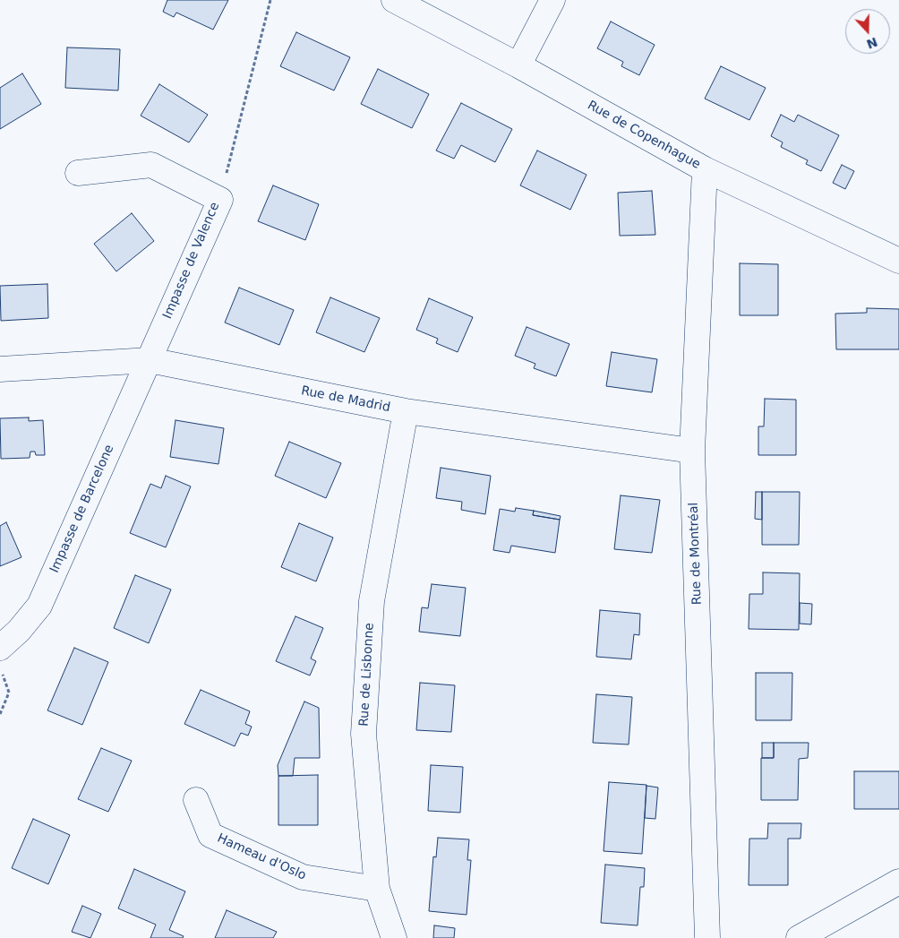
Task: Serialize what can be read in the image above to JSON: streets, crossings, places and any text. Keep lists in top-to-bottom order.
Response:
{
  "streets": {
    "street": [
      "Rue de Copenhague",
      "Impasse de Valence",
      "Rue de Madrid",
      "Impasse de Barcelone",
      "Rue de Montréal",
      "Rue de Lisbonne",
      "Hameau d'Oslo"
    ]
  },
  "crossings": [
    ["Rue de Copenhague", "Rue de Montréal"],
    ["Impasse de Valence", "Rue de Madrid"],
    ["Impasse de Valence", "Impasse de Barcelone"],
    ["Rue de Madrid", "Impasse de Barcelone"],
    ["Rue de Madrid", "Rue de Montréal"],
    ["Rue de Madrid", "Rue de Lisbonne"],
    ["Rue de Lisbonne", "Hameau d'Oslo"]
  ],
  "north": "bottom"
}
